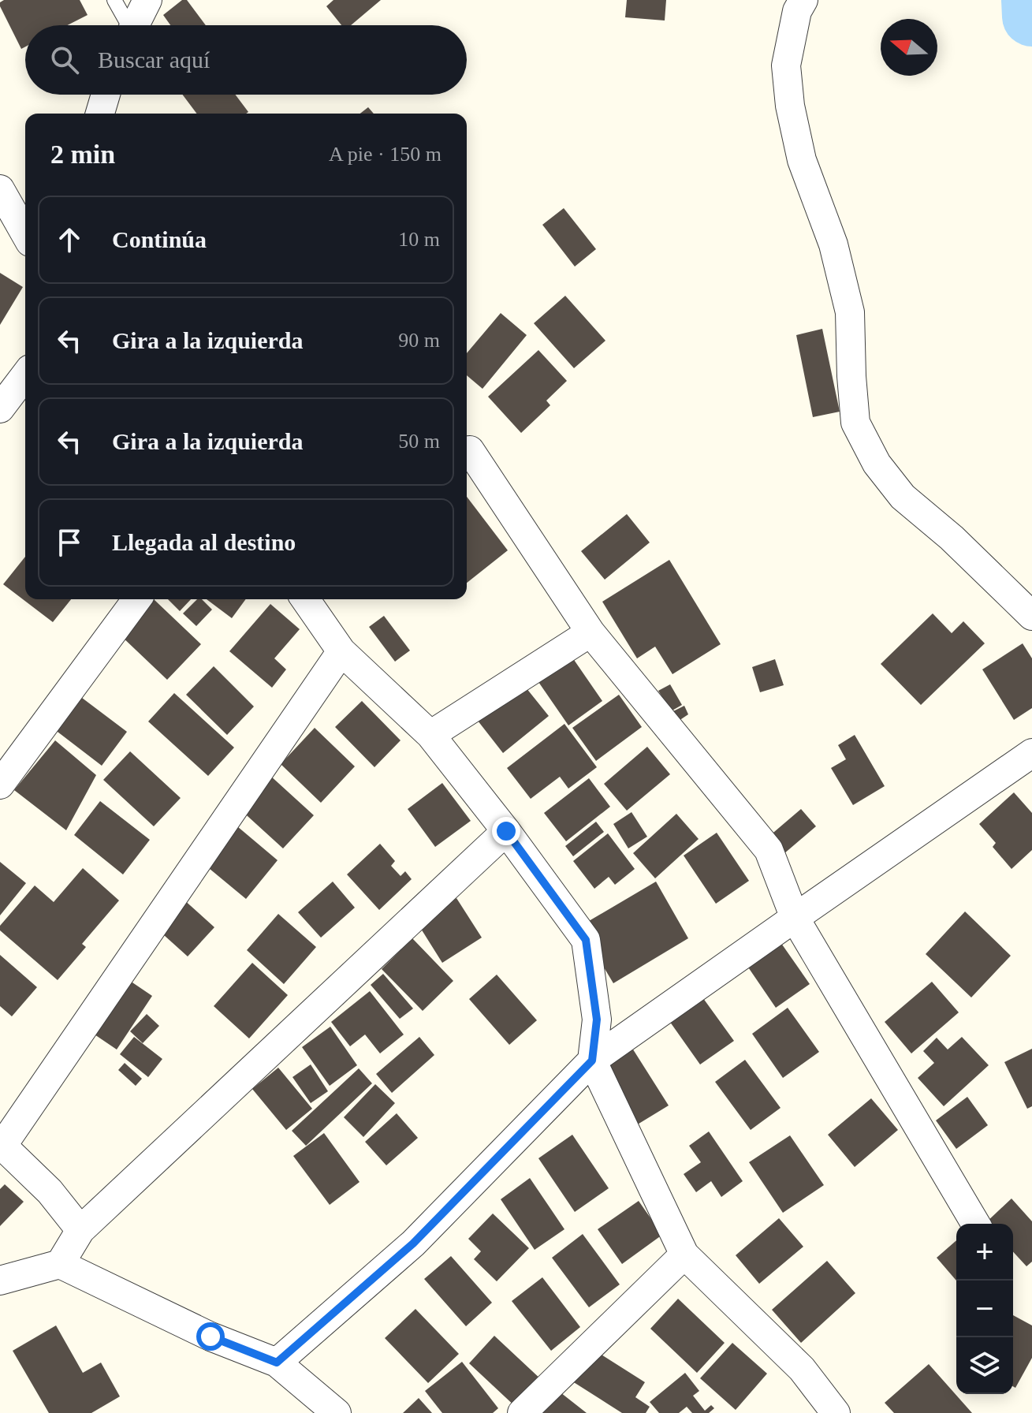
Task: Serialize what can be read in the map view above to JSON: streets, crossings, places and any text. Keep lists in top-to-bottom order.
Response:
{
  "north": "left",
  "page": {
    "search": "Buscar aquí",
    "heading": ["2 min", "A pie · 150 m"],
    "list": [
      ["Continúa", "10 m"],
      ["Gira a la izquierda", "90 m"],
      ["Gira a la izquierda", "50 m"],
      "Llegada al destino"
    ],
    "map_buttons": ["+", "−"]
  }
}
